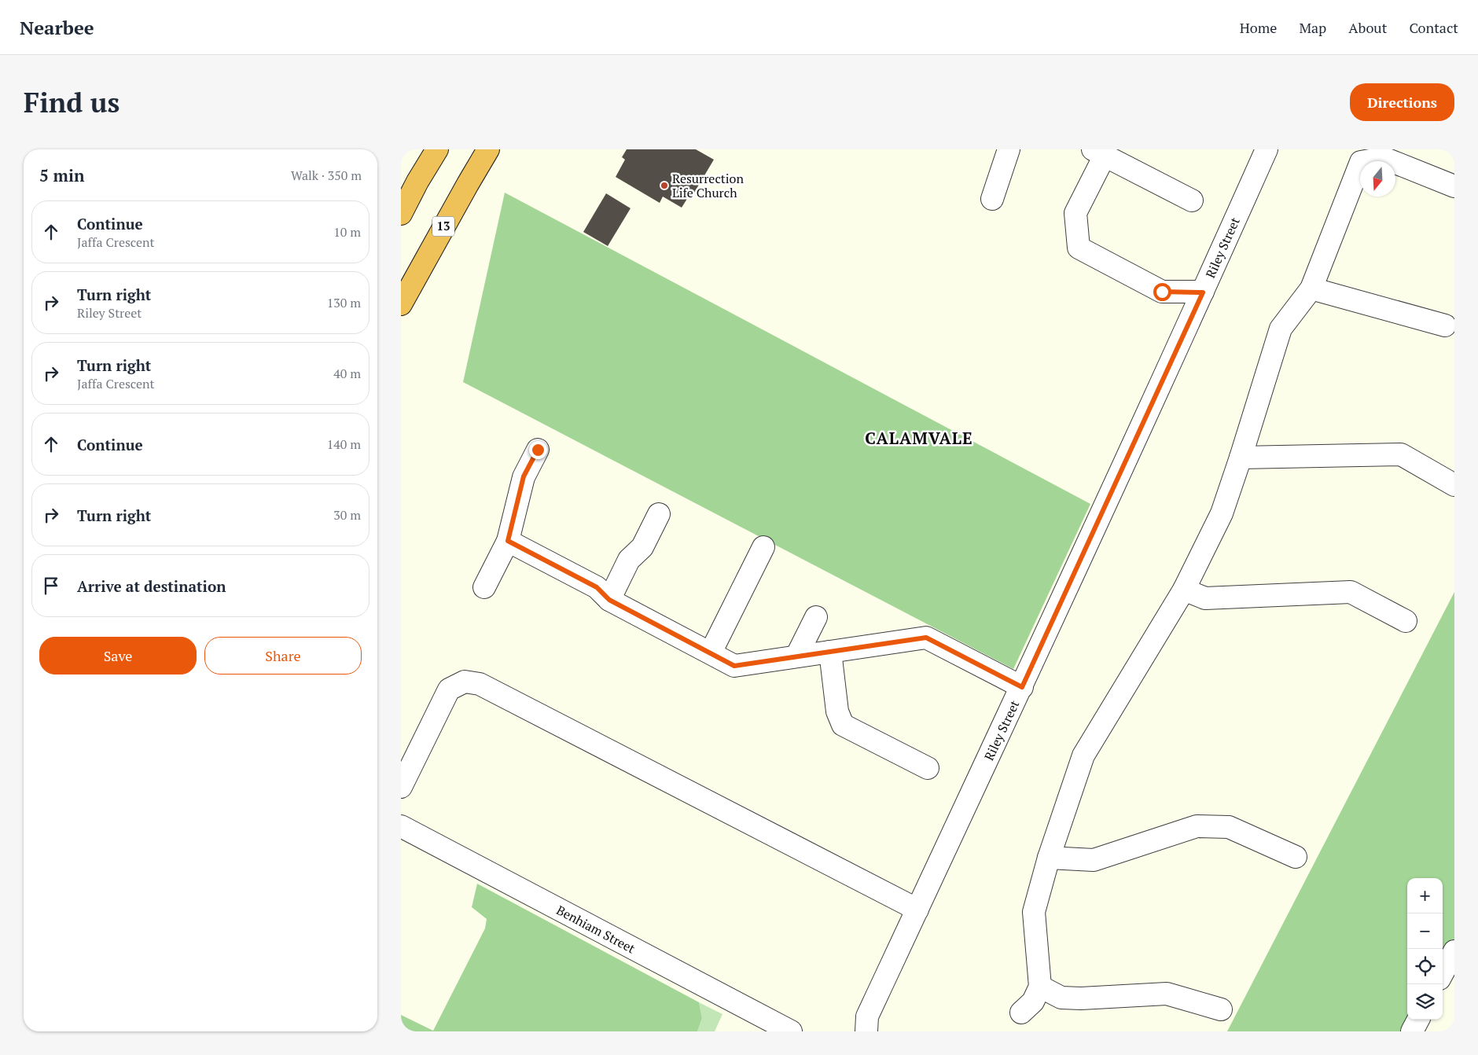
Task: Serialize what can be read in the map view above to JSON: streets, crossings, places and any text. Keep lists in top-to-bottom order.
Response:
{
  "streets": {
    "highway": ["13"],
    "street": ["Riley Street", "Benhiam Street"]
  },
  "districts": ["CALAMVALE"],
  "places": ["Resurrection Life Church"],
  "north": "bottom",
  "page": {
    "header": "Nearbee",
    "nav": [
      "Home",
      "Map",
      "About",
      "Contact"
    ],
    "buttons": [
      "Directions",
      ["Save", "Share"]
    ],
    "title": "Find us",
    "heading": ["5 min", "Walk · 350 m"],
    "list": [
      ["Continue", "Jaffa Crescent", "10 m"],
      ["Turn right", "Riley Street", "130 m"],
      ["Turn right", "Jaffa Crescent", "40 m"],
      ["Continue", "140 m"],
      ["Turn right", "30 m"],
      "Arrive at destination"
    ],
    "map_buttons": ["+", "−"]
  }
}
